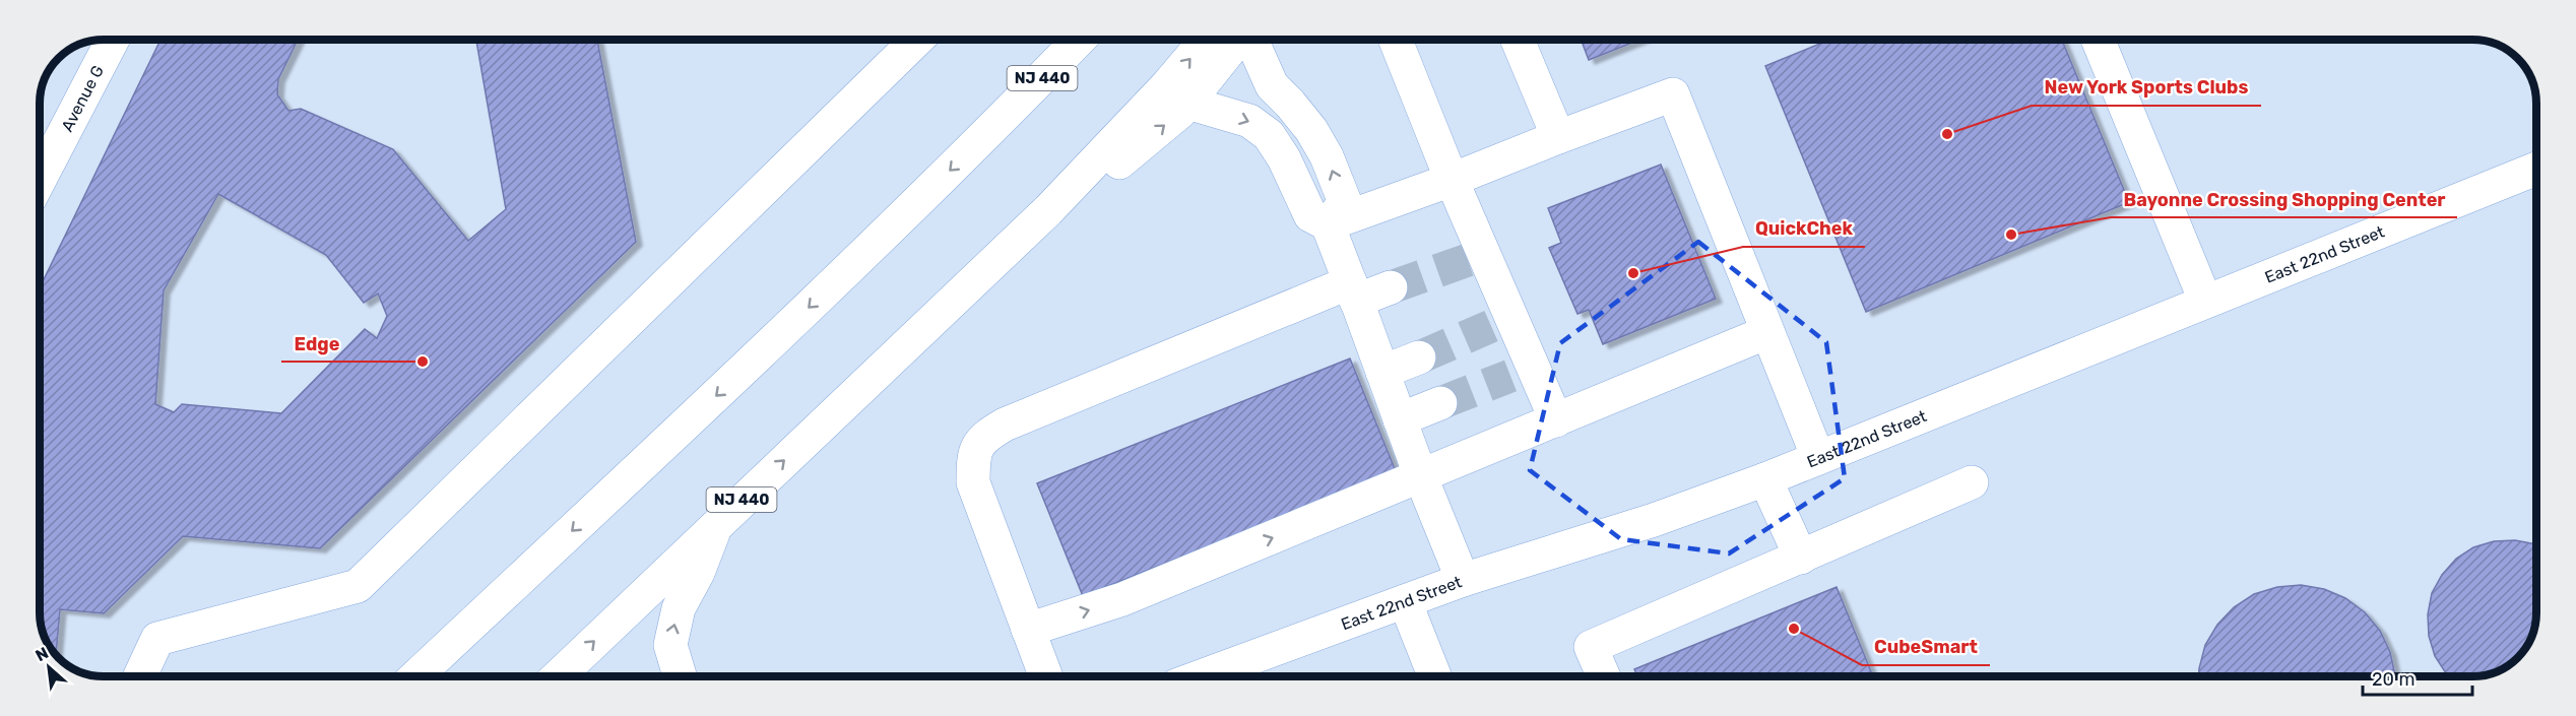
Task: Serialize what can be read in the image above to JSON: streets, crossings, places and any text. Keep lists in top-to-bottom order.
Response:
{
  "streets": {
    "main road": ["NJ 440", "Avenue G", "East 22nd Street"]
  },
  "places": [
    "New York Sports Clubs",
    "Bayonne Crossing Shopping Center",
    "QuickChek",
    "Edge",
    "CubeSmart"
  ],
  "scale_bar": "20 m",
  "north": "top left"
}
